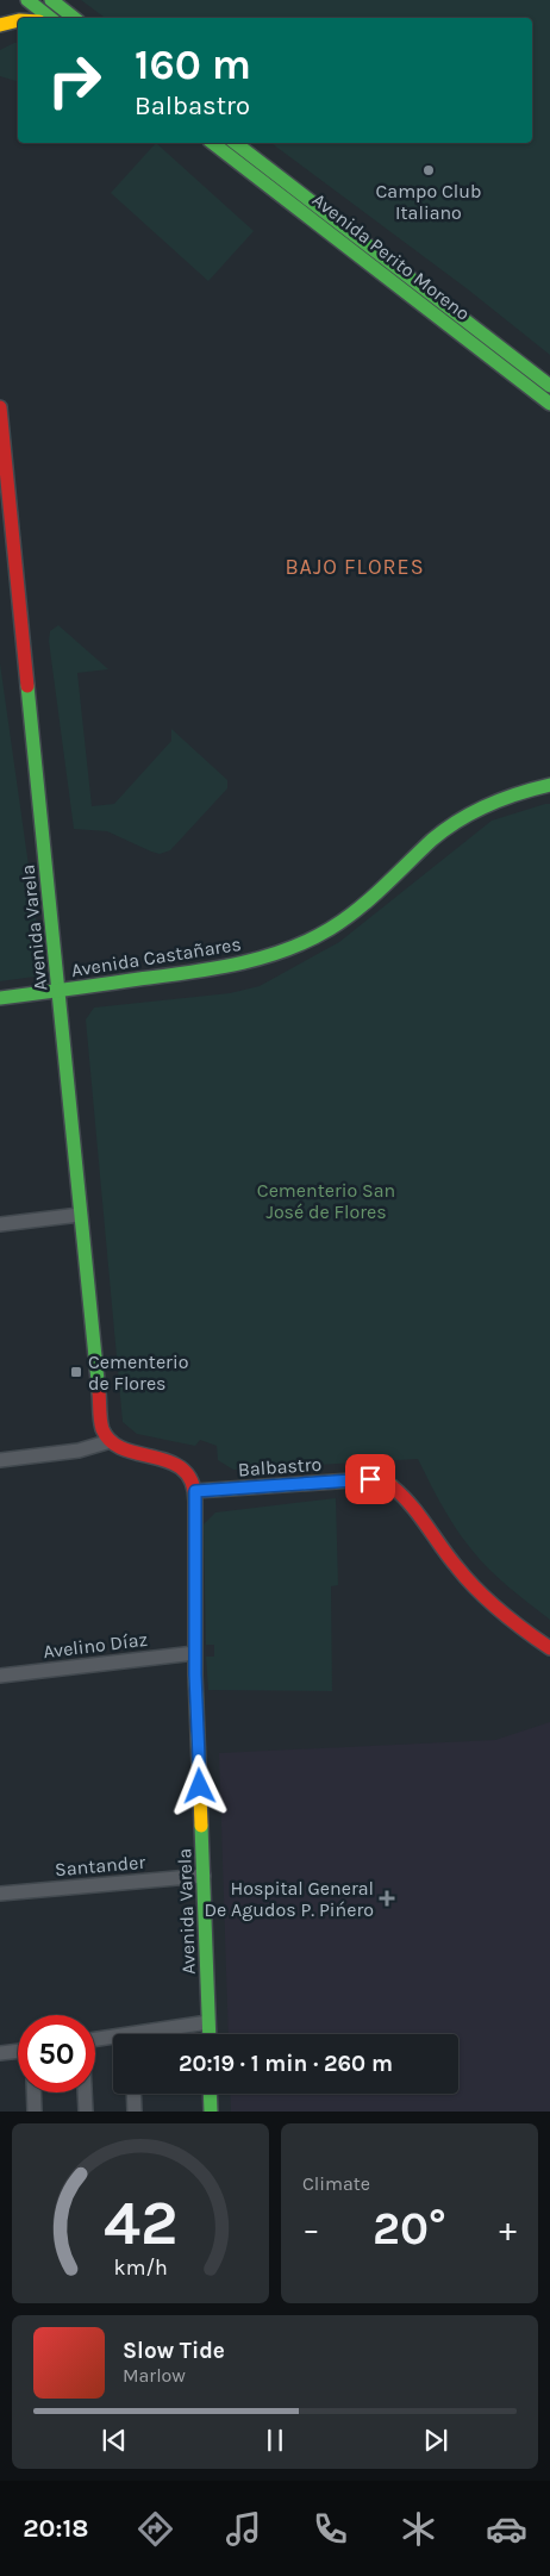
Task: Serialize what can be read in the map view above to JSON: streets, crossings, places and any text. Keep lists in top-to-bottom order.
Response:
{
  "streets": {
    "main road": [
      "Avenida Perito Moreno",
      "Avenida Varela",
      "Avenida Castañares",
      "Balbastro"
    ],
    "street": ["Avelino Díaz", "Santander"]
  },
  "crossings": [
    ["Avenida Varela", "Avenida Castañares"],
    ["Avenida Varela", "Balbastro"],
    ["Avenida Varela", "Avelino Díaz"],
    ["Avenida Varela", "Santander"]
  ],
  "districts": ["BAJO FLORES"],
  "parks": ["Cementerio San José de Flores"],
  "places": {
    "other": ["Campo Club Italiano"],
    "transit": ["Cementerio de Flores"],
    "health": ["Hospital General De Agudos P. Pińero"]
  },
  "page": {
    "turn": ["160 m", "Balbastro"],
    "limit": "50",
    "trip": "20:19 · 1 min · 260 m",
    "tile": "Climate",
    "heat": ["−", "20°", "+"],
    "song": ["Slow Tide", "Marlow"],
    "tabs": "20:18",
    "gauge": ["42", "km/h"]
  }
}
